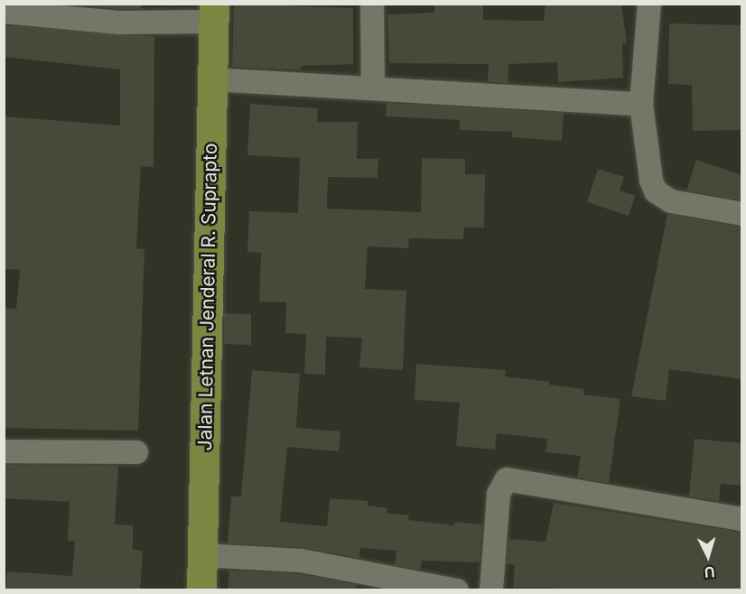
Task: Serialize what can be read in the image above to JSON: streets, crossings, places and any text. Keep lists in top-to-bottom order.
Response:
{
  "streets": {
    "main road": ["Jalan Letnan Jenderal R. Suprapto"]
  },
  "north": "bottom"
}
